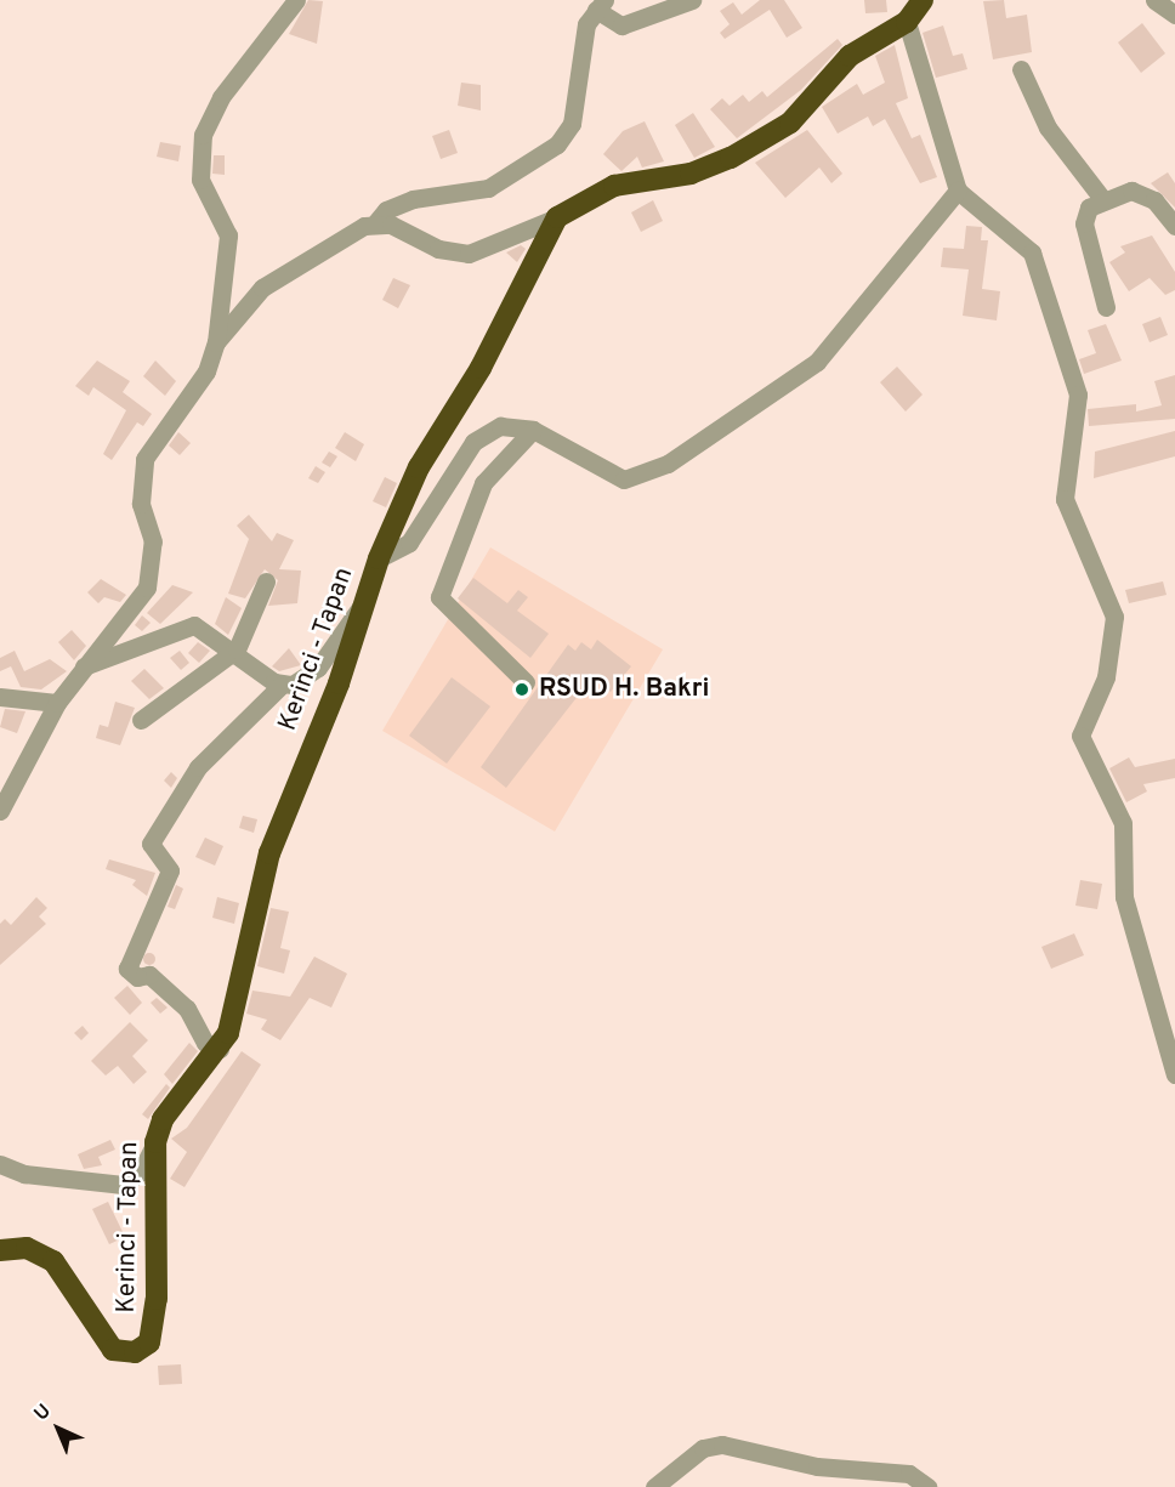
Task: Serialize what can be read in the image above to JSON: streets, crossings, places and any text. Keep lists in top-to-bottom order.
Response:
{
  "streets": {
    "highway": ["Kerinci - Tapan"]
  },
  "places": ["RSUD H. Bakri"],
  "north": "top left"
}
